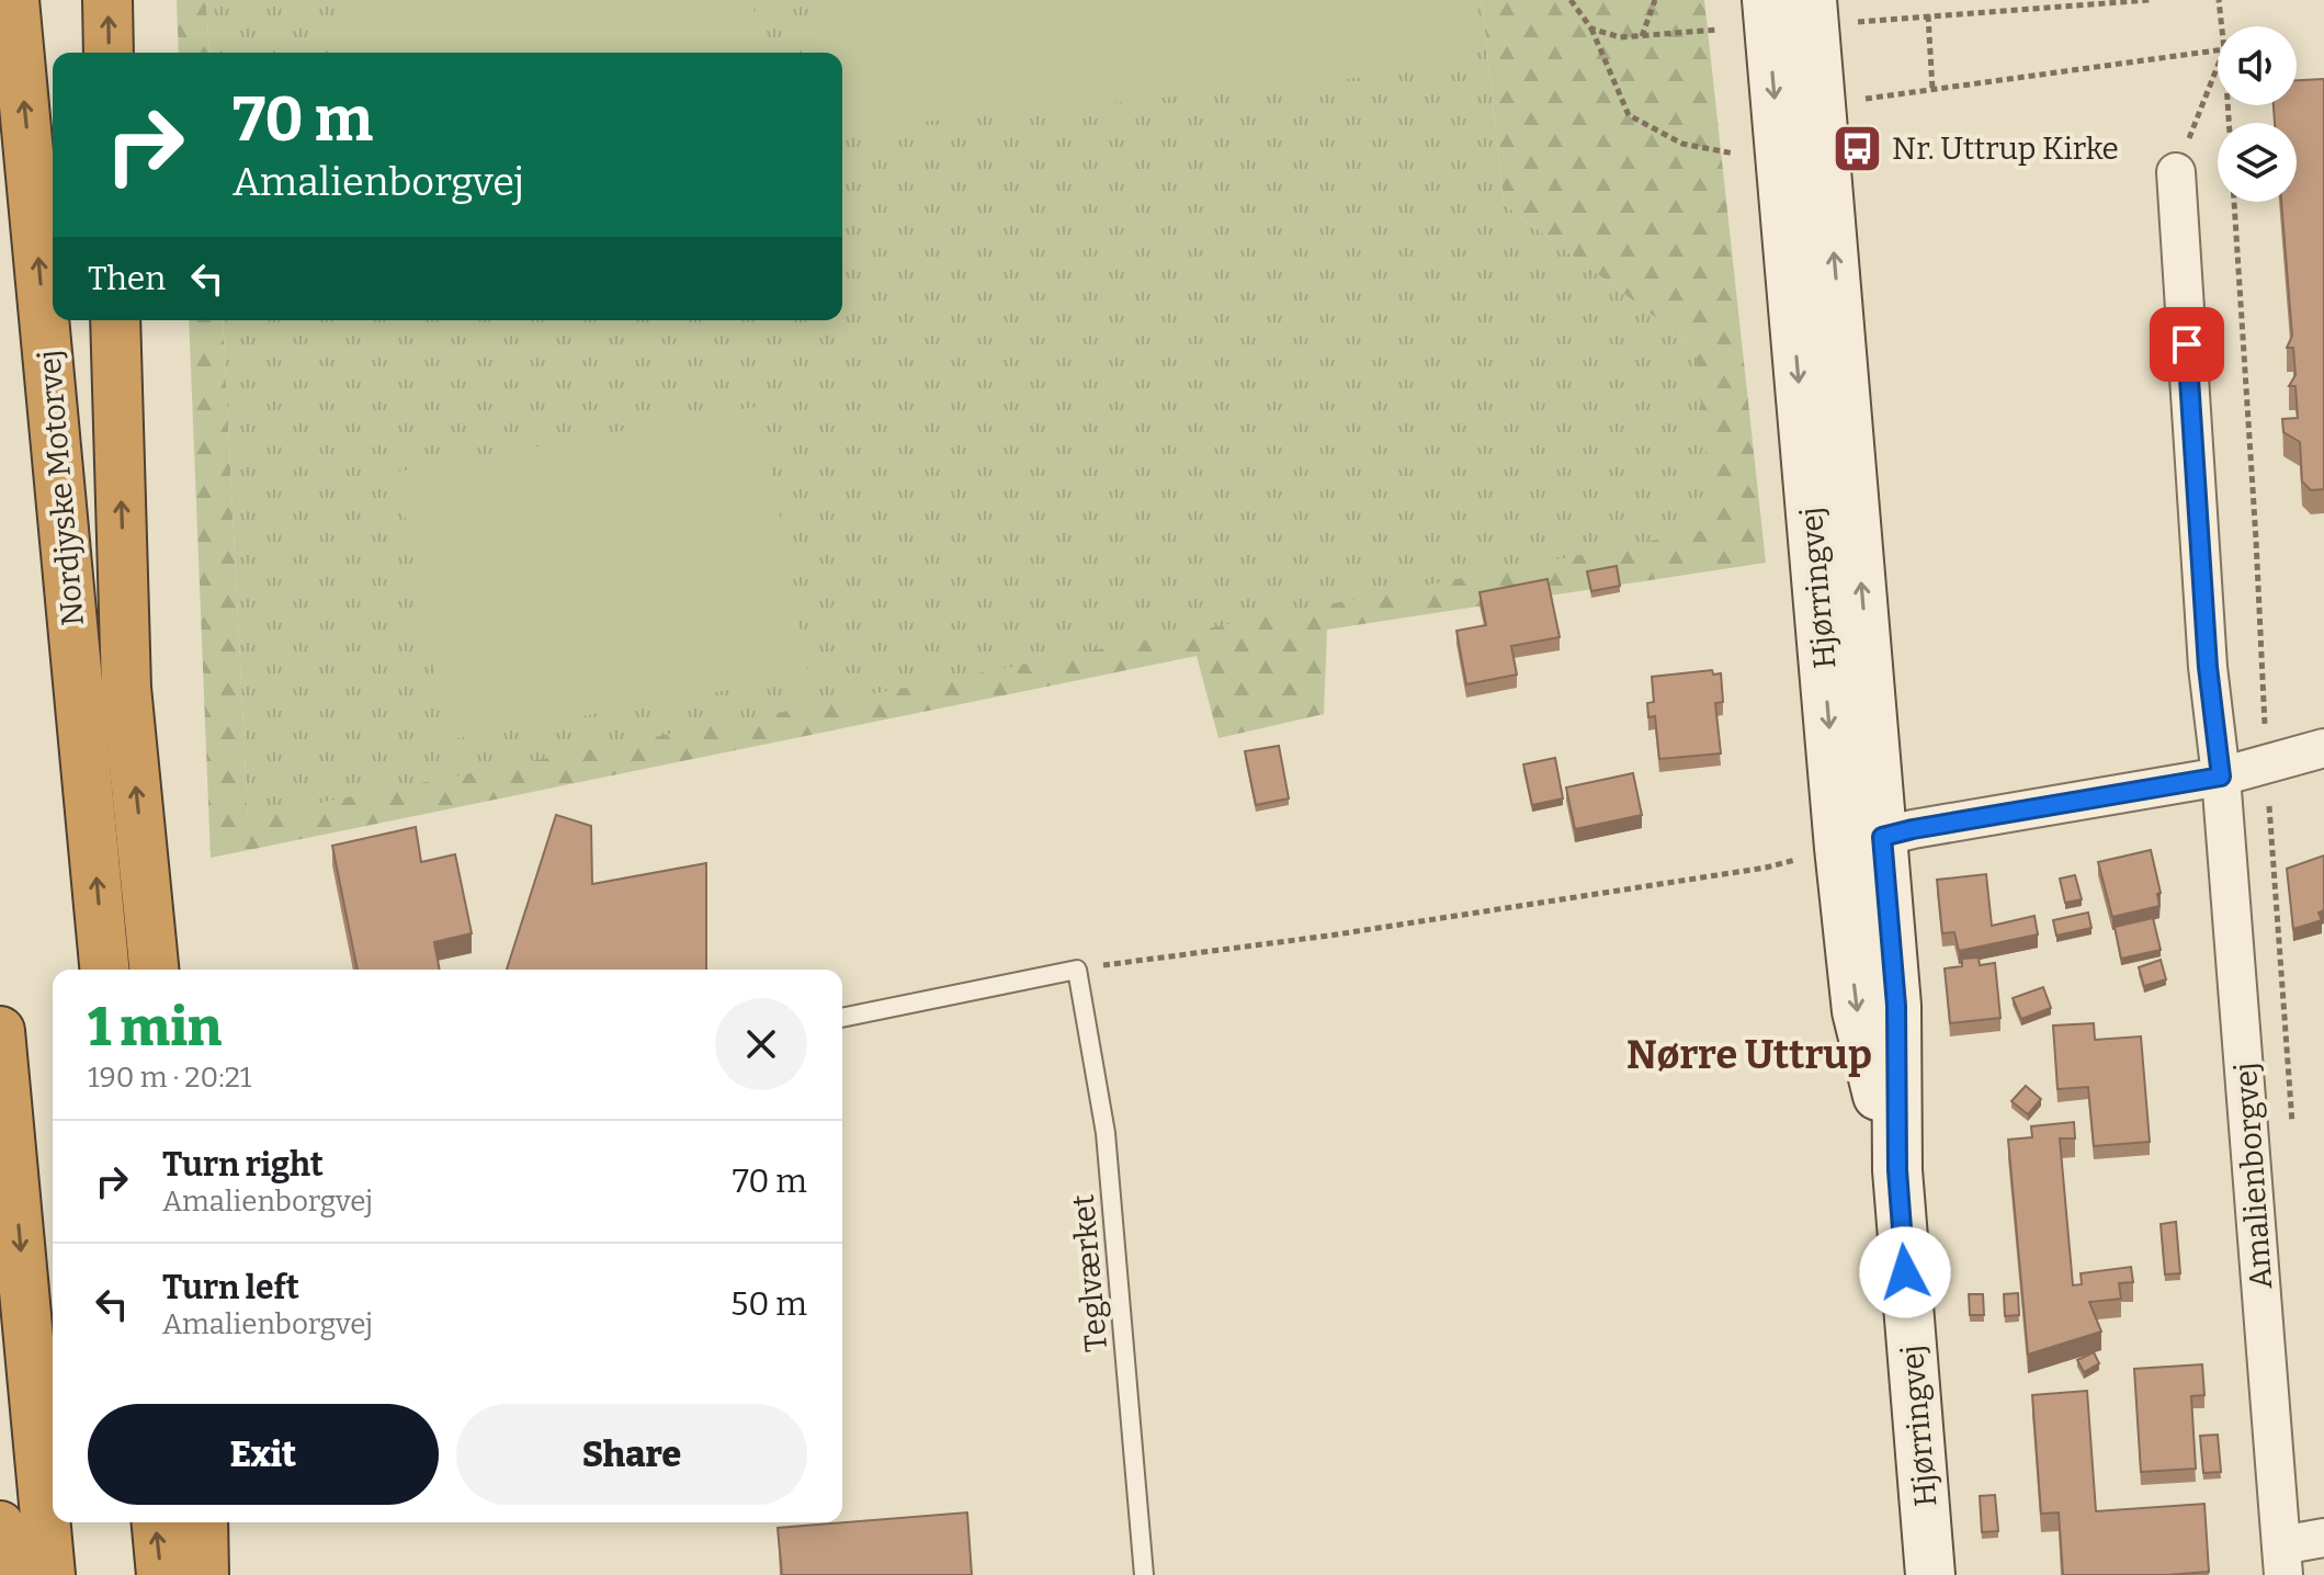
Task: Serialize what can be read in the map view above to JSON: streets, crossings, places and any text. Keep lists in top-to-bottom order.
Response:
{
  "streets": {
    "highway": ["Nordjyske Motorvej"],
    "main road": ["Hjørringvej"],
    "street": ["Amalienborgvej"],
    "lane": ["Teglværket"]
  },
  "districts": ["Nørre Uttrup"],
  "places": {
    "bus stop": ["Nr. Uttrup Kirke"]
  },
  "page": {
    "turn": ["70 m", "Amalienborgvej"],
    "then": "Then",
    "heading": ["1 min", "190 m · 20:21"],
    "list": [
      {
        "name": "Turn right",
        "note": "Amalienborgvej",
        "value": "70 m"
      },
      {
        "name": "Turn left",
        "note": "Amalienborgvej",
        "value": "50 m"
      }
    ],
    "buttons": ["Exit", "Share"]
  }
}
